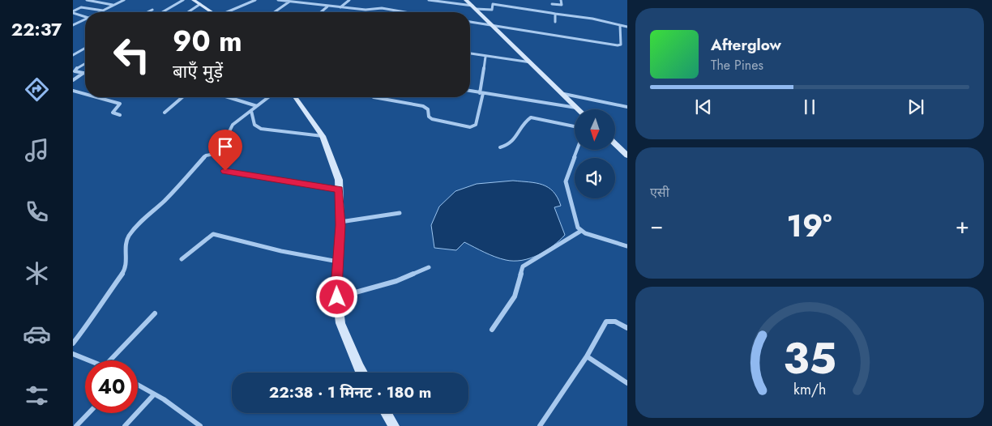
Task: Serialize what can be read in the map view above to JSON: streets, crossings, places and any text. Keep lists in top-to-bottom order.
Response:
{
  "north": "bottom",
  "page": {
    "tabs": "22:37",
    "turn": ["90 m", "बाएँ मुड़ें"],
    "song": ["Afterglow", "The Pines"],
    "tile": "एसी",
    "heat": ["−", "19°", "+"],
    "limit": "40",
    "trip": "22:38 · 1 मिनट · 180 m",
    "gauge": ["35", "km/h"]
  }
}
